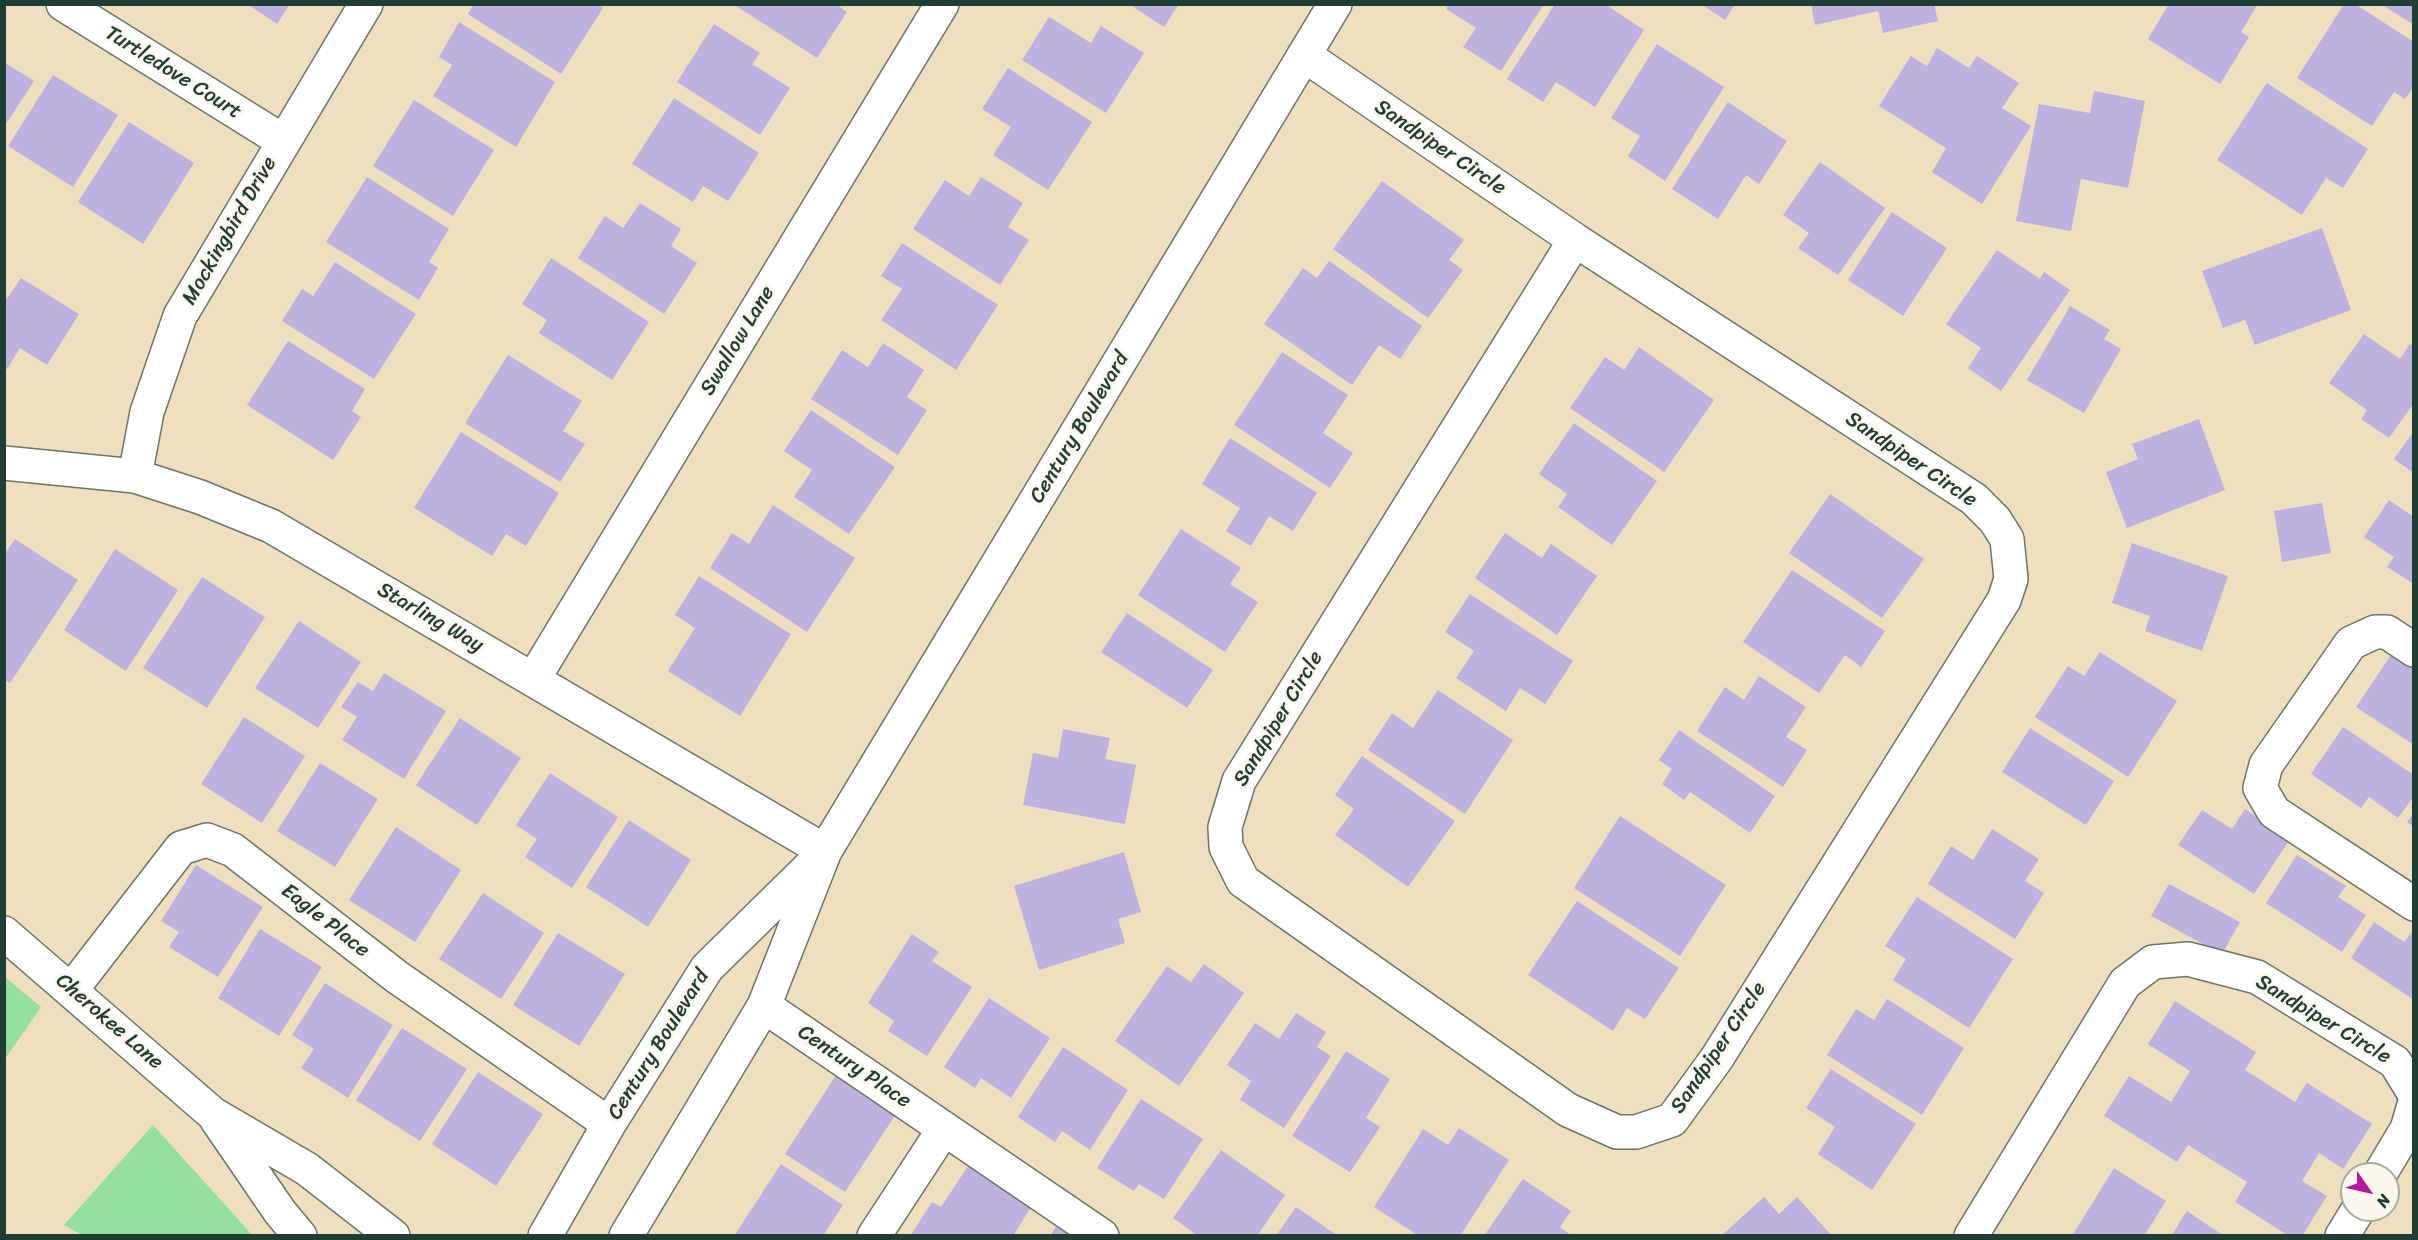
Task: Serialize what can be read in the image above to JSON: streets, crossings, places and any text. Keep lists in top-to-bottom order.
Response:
{
  "streets": {
    "street": [
      "Turtledove Court",
      "Sandpiper Circle",
      "Mockingbird Drive",
      "Swallow Lane",
      "Century Boulevard",
      "Starling Way",
      "Eagle Place",
      "Cherokee Lane",
      "Century Place"
    ]
  },
  "crossings": [
    ["Turtledove Court", "Mockingbird Drive"],
    ["Sandpiper Circle", "Century Boulevard"],
    ["Mockingbird Drive", "Starling Way"],
    ["Swallow Lane", "Starling Way"],
    ["Century Boulevard", "Starling Way"],
    ["Century Boulevard", "Eagle Place"],
    ["Century Boulevard", "Century Place"],
    ["Eagle Place", "Cherokee Lane"]
  ],
  "north": "bottom right"
}
